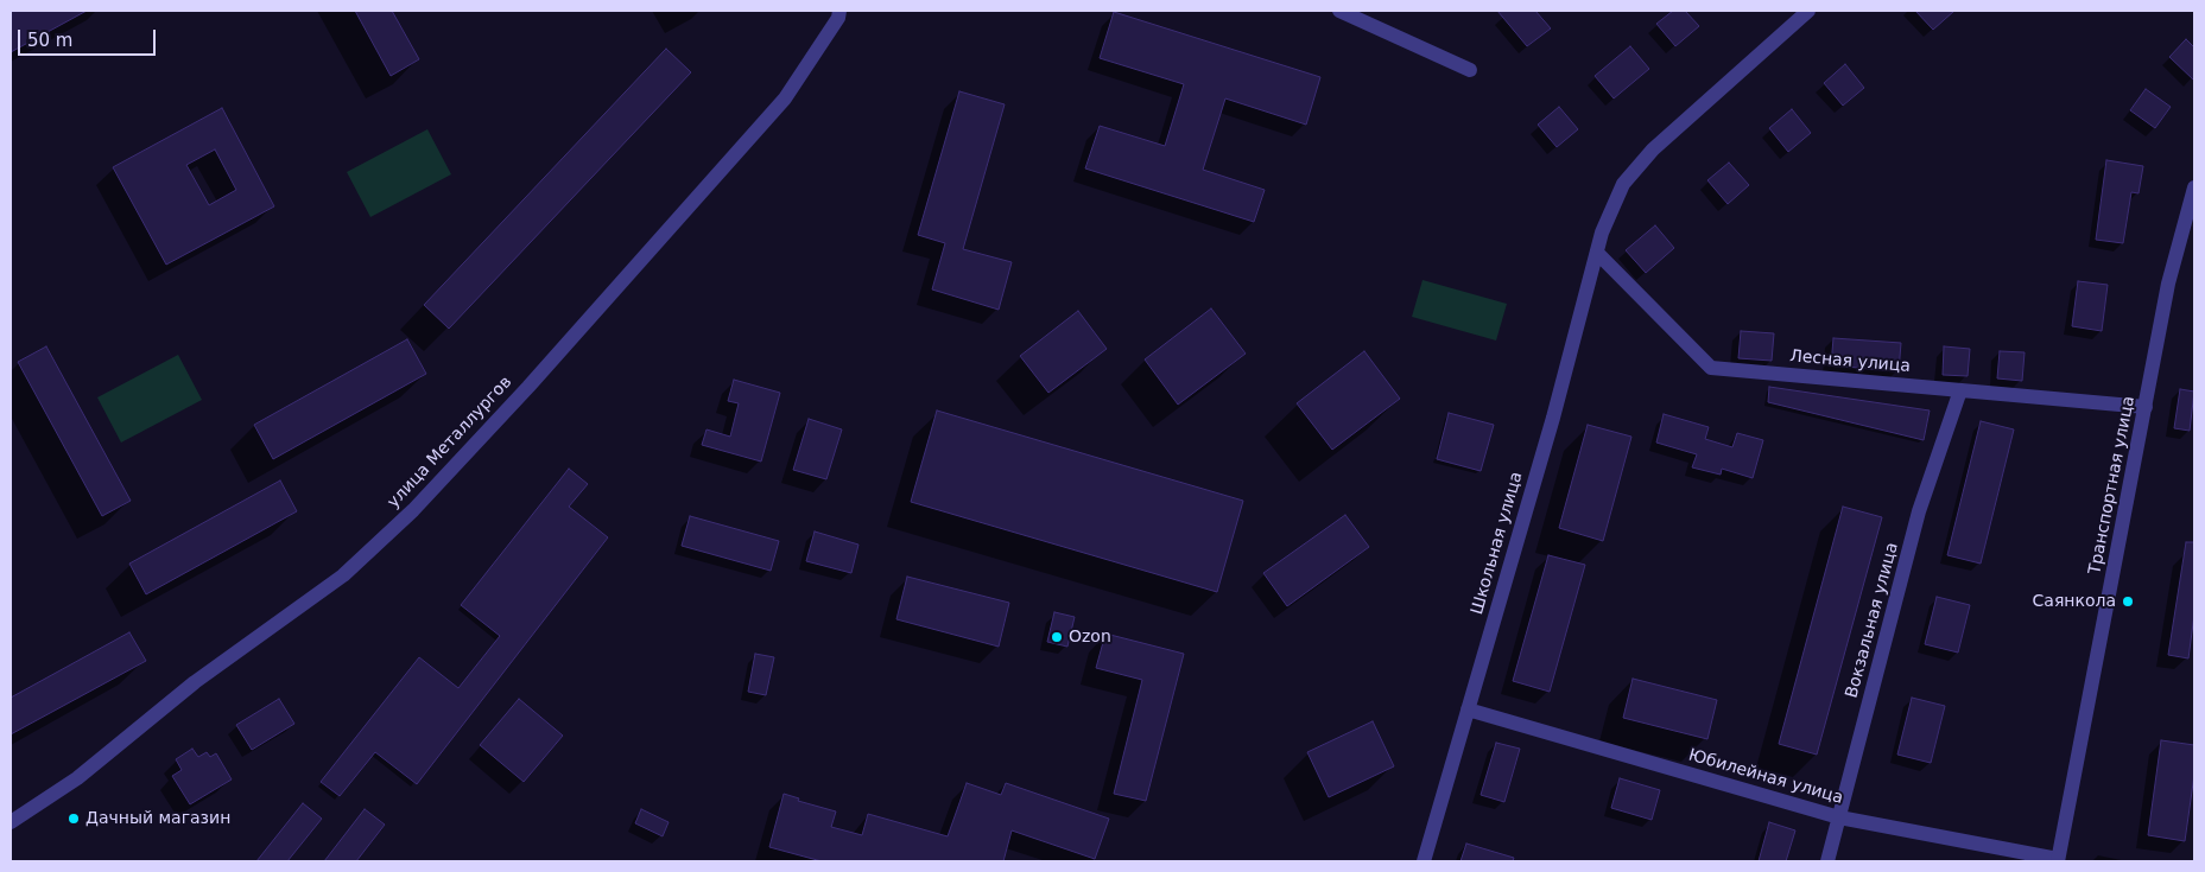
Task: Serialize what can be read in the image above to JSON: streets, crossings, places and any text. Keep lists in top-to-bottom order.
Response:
{
  "streets": {
    "street": [
      "Лесная улица",
      "улица Металлургов",
      "Транспортная улица",
      "Школьная улица",
      "Вокзальная улица",
      "Юбилейная улица"
    ]
  },
  "crossings": [
    ["Лесная улица", "Транспортная улица"],
    ["Лесная улица", "Школьная улица"],
    ["Лесная улица", "Вокзальная улица"],
    ["Транспортная улица", "Юбилейная улица"],
    ["Школьная улица", "Юбилейная улица"],
    ["Вокзальная улица", "Юбилейная улица"]
  ],
  "places": ["Саянкола", "Ozon", "Дачный магазин"],
  "scale_bar": "50 m"
}
